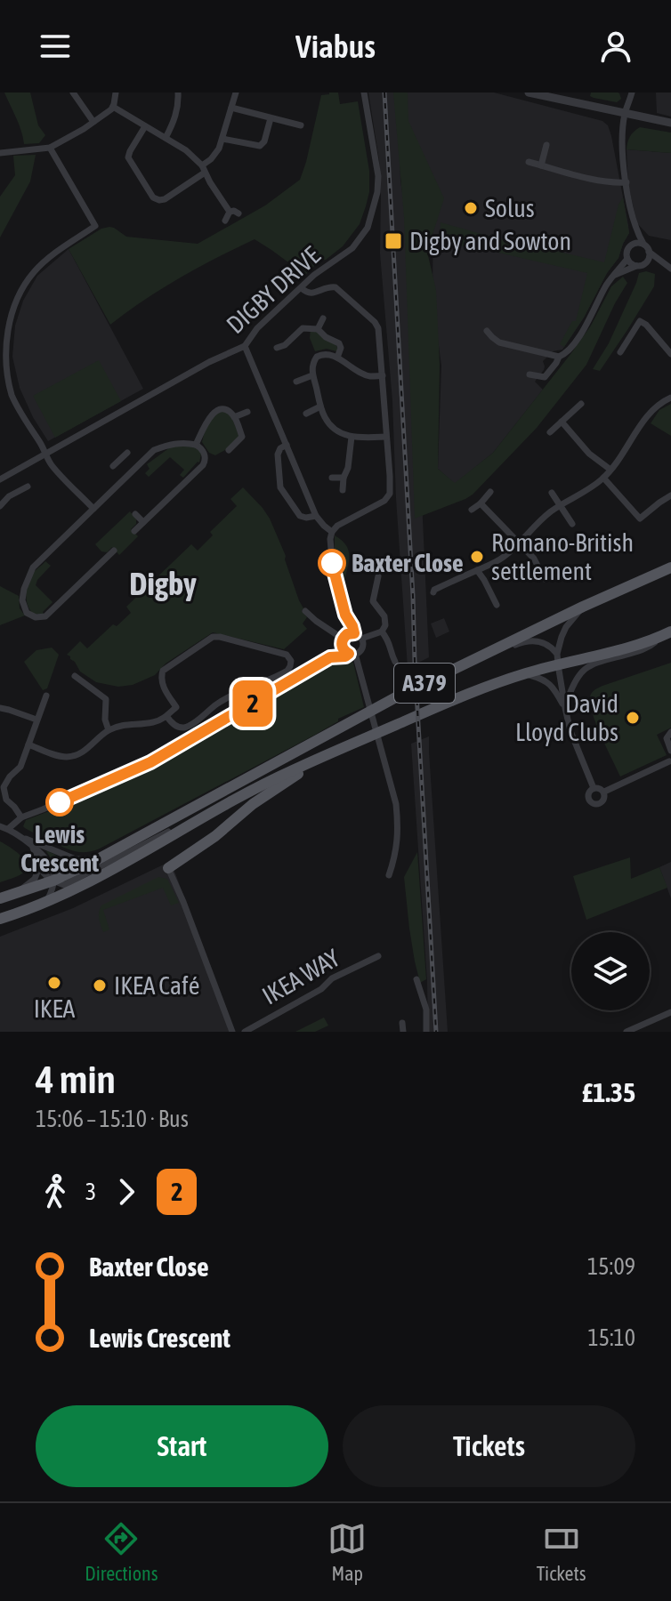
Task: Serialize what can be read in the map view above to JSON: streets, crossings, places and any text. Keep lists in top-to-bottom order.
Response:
{
  "streets": {
    "main road": ["A379"],
    "street": ["DIGBY DRIVE", "IKEA WAY"]
  },
  "districts": ["Digby"],
  "places": {
    "other": [
      "Solus",
      "Romano-British settlement",
      "Baxter Close",
      "David Lloyd Clubs",
      "Lewis Crescent",
      "IKEA",
      "IKEA Café"
    ],
    "transit": ["Digby and Sowton"]
  },
  "lines": ["bus line 2"],
  "page": {
    "header": "Viabus",
    "on_map": "2",
    "heading": ["4 min", "15:06 – 15:10 · Bus", "£1.35"],
    "legs": ["3", "2"],
    "list": [
      {
        "name": "Baxter Close",
        "value": "15:09"
      },
      {
        "name": "Lewis Crescent",
        "value": "15:10"
      }
    ],
    "buttons": ["Start", "Tickets"],
    "tabs": ["Directions", "Map", "Tickets"]
  }
}
